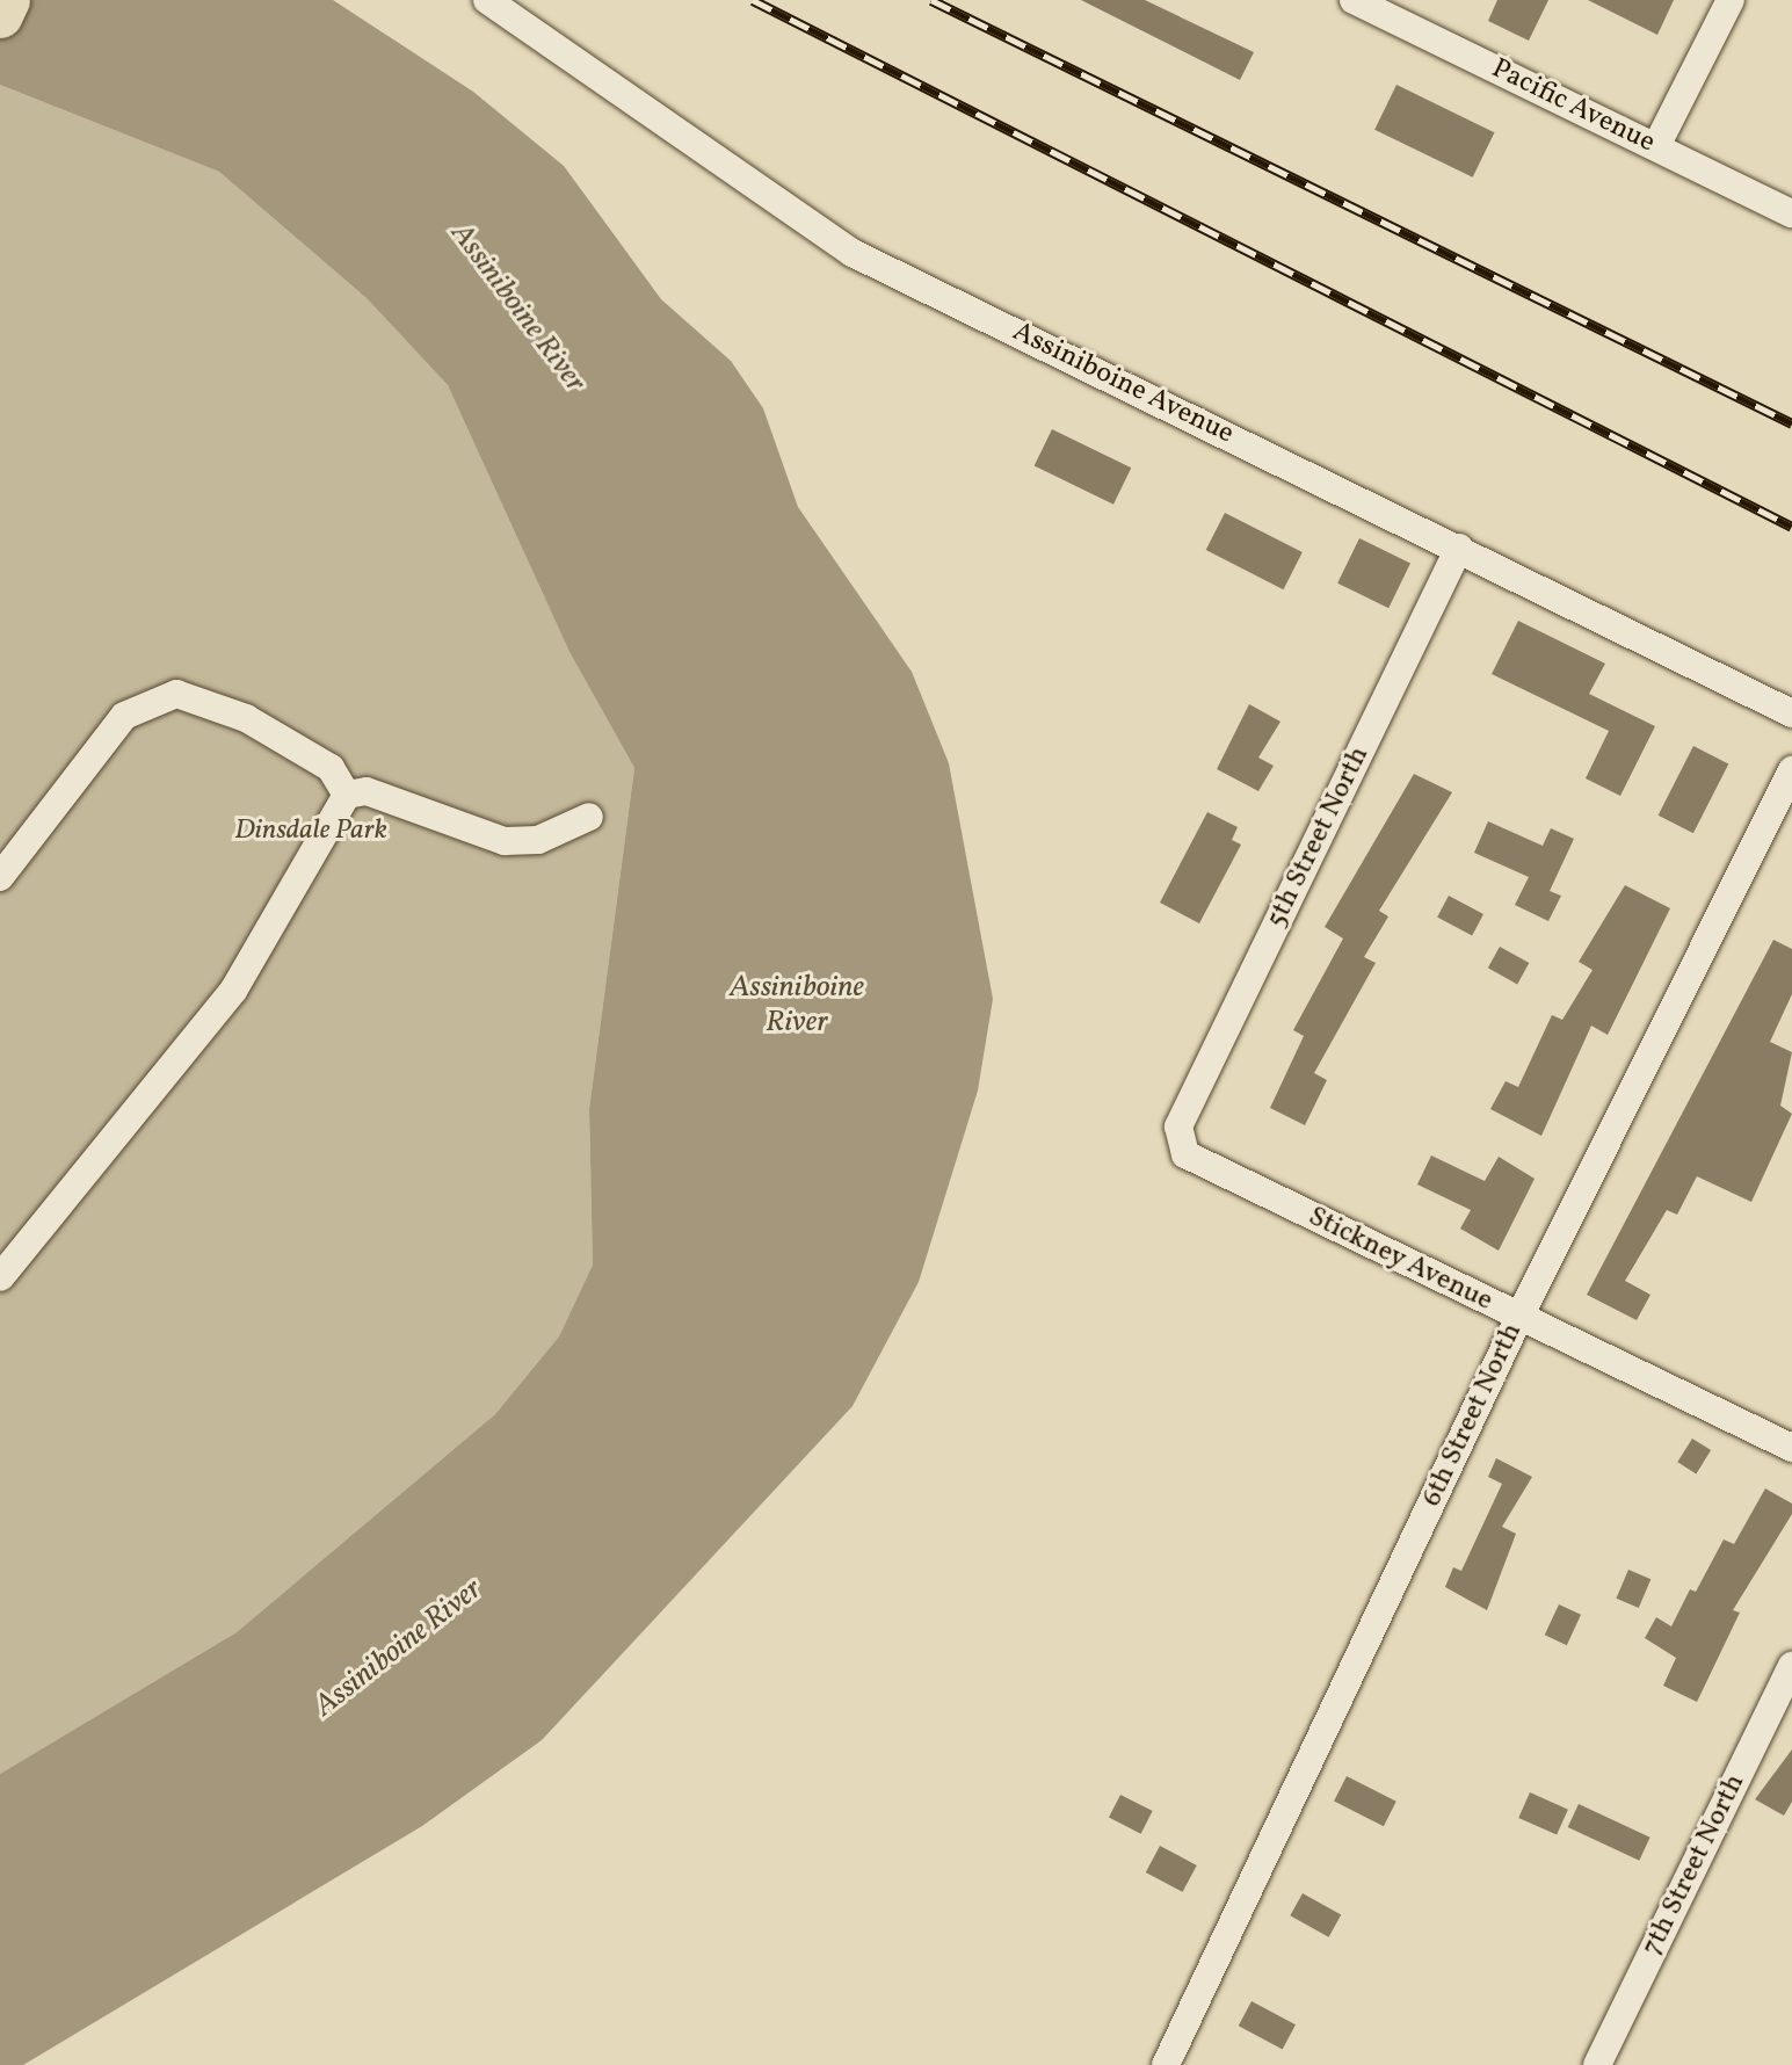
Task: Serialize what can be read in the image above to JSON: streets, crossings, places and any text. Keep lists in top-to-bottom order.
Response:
{
  "streets": {
    "street": [
      "Pacific Avenue",
      "Assiniboine Avenue",
      "5th Street North",
      "Stickney Avenue",
      "6th Street North",
      "7th Street North"
    ]
  },
  "crossings": [
    ["Assiniboine Avenue", "5th Street North"],
    ["5th Street North", "Stickney Avenue"],
    ["Stickney Avenue", "6th Street North"]
  ],
  "water": ["Assiniboine River"],
  "parks": ["Dinsdale Park"]
}
